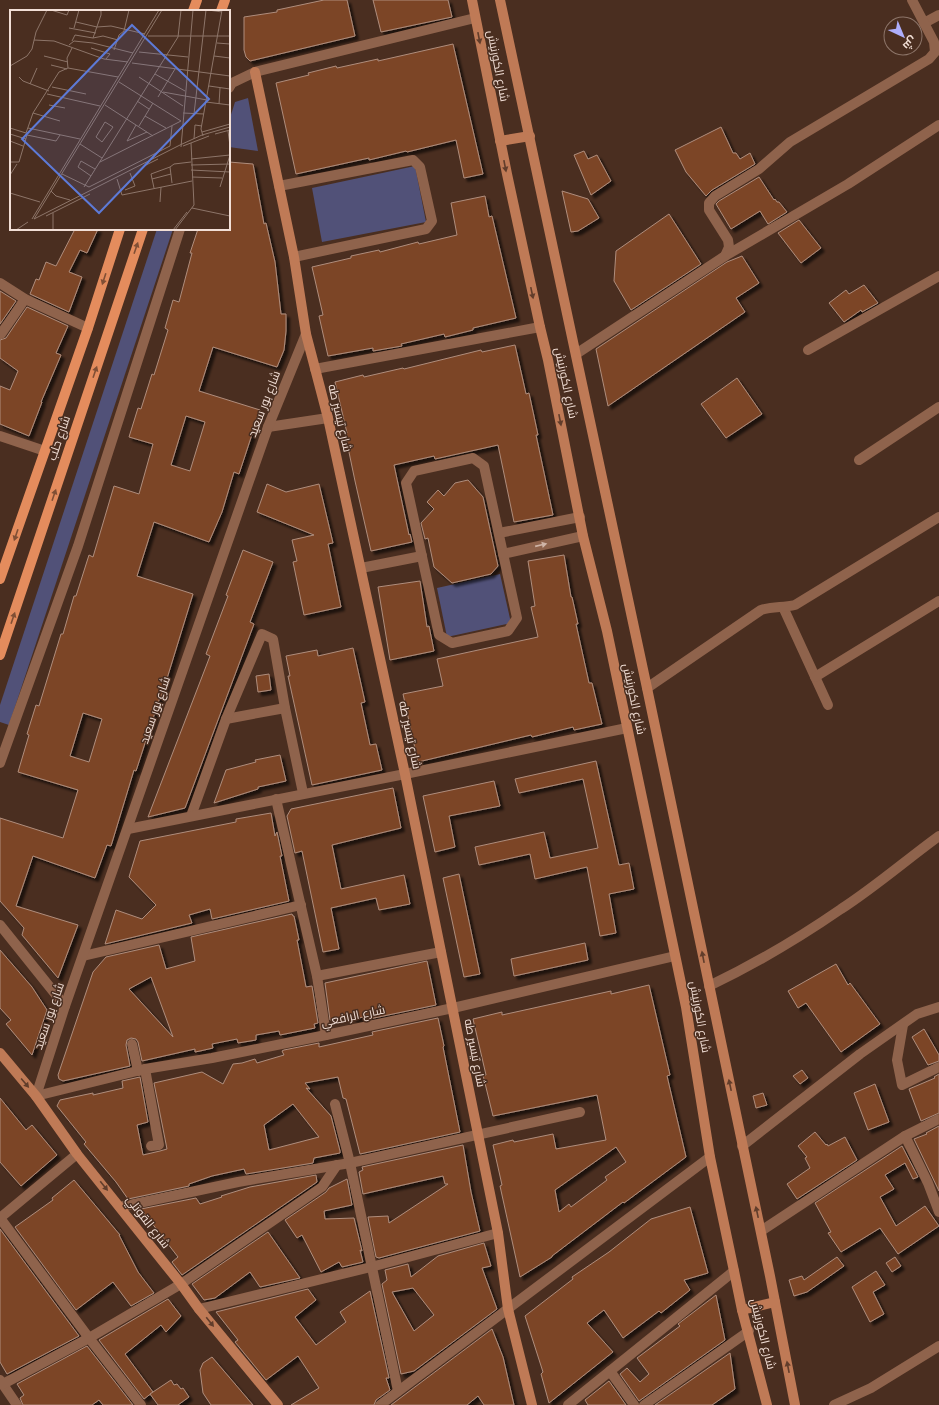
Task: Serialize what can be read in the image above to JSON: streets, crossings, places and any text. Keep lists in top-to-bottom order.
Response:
{
  "streets": {
    "main road": [
      "شارع الكورنيش",
      "شارع تيسير طه",
      "شارع حلب",
      "شارع القوتلي"
    ],
    "street": ["شارع بور سعيد", "شارع الرافعي"]
  },
  "crossings": [
    ["شارع الكورنيش", "شارع الرافعي"],
    ["شارع بور سعيد", "شارع تيسير طه"],
    ["شارع بور سعيد", "شارع الرافعي"],
    ["شارع بور سعيد", "شارع القوتلي"],
    ["شارع تيسير طه", "شارع الرافعي"],
    ["شارع الرافعي", "شارع القوتلي"]
  ],
  "one_way": ["شارع القوتلي"],
  "north": "bottom right"
}
